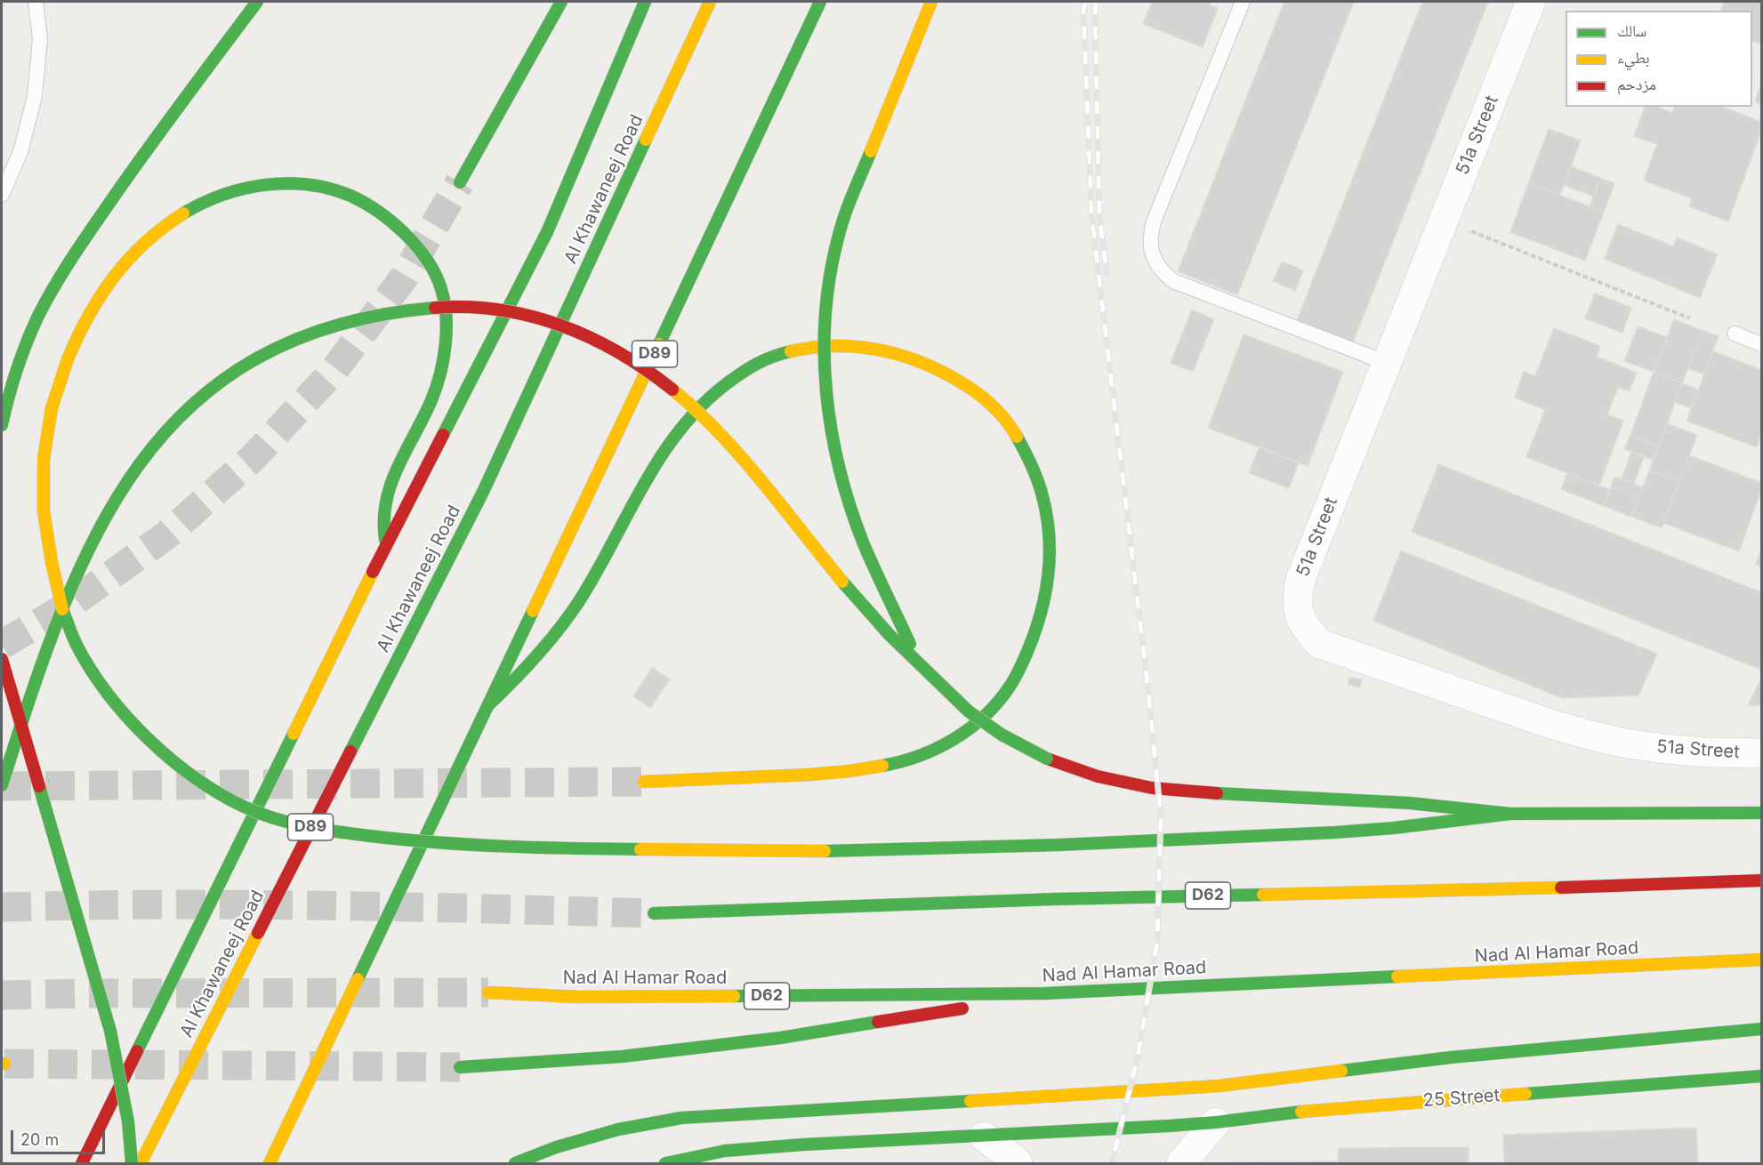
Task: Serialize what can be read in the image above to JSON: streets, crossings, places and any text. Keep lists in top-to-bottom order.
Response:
{
  "streets": {
    "main road": [
      "Al Khawaneej Road",
      "D89",
      "D62",
      "Nad Al Hamar Road",
      "25 Street"
    ],
    "street": ["51a Street"]
  },
  "legend": ["سالك", "بطيء", "مزدحم"],
  "scale_bar": "20 m"
}
